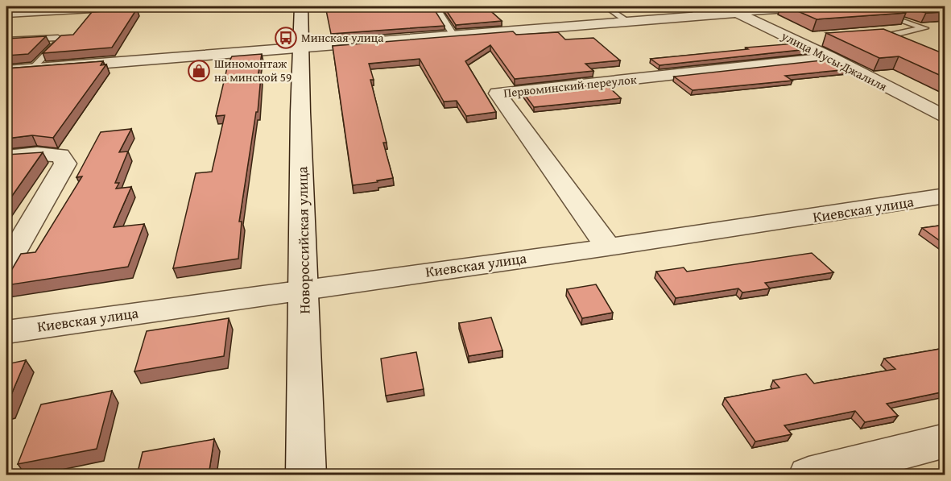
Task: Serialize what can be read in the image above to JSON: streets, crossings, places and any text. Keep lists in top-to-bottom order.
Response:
{
  "streets": {
    "street": [
      "улица Мусы Джалиля",
      "Первоминский переулок",
      "Киевская улица",
      "Новороссийская улица"
    ]
  },
  "crossings": [
    ["улица Мусы Джалиля", "Первоминский переулок"],
    ["Первоминский переулок", "Киевская улица"],
    ["Киевская улица", "Новороссийская улица"]
  ],
  "places": {
    "bus stop": ["Минская улица"],
    "shop": ["Шиномонтаж на минской 59"]
  }
}
